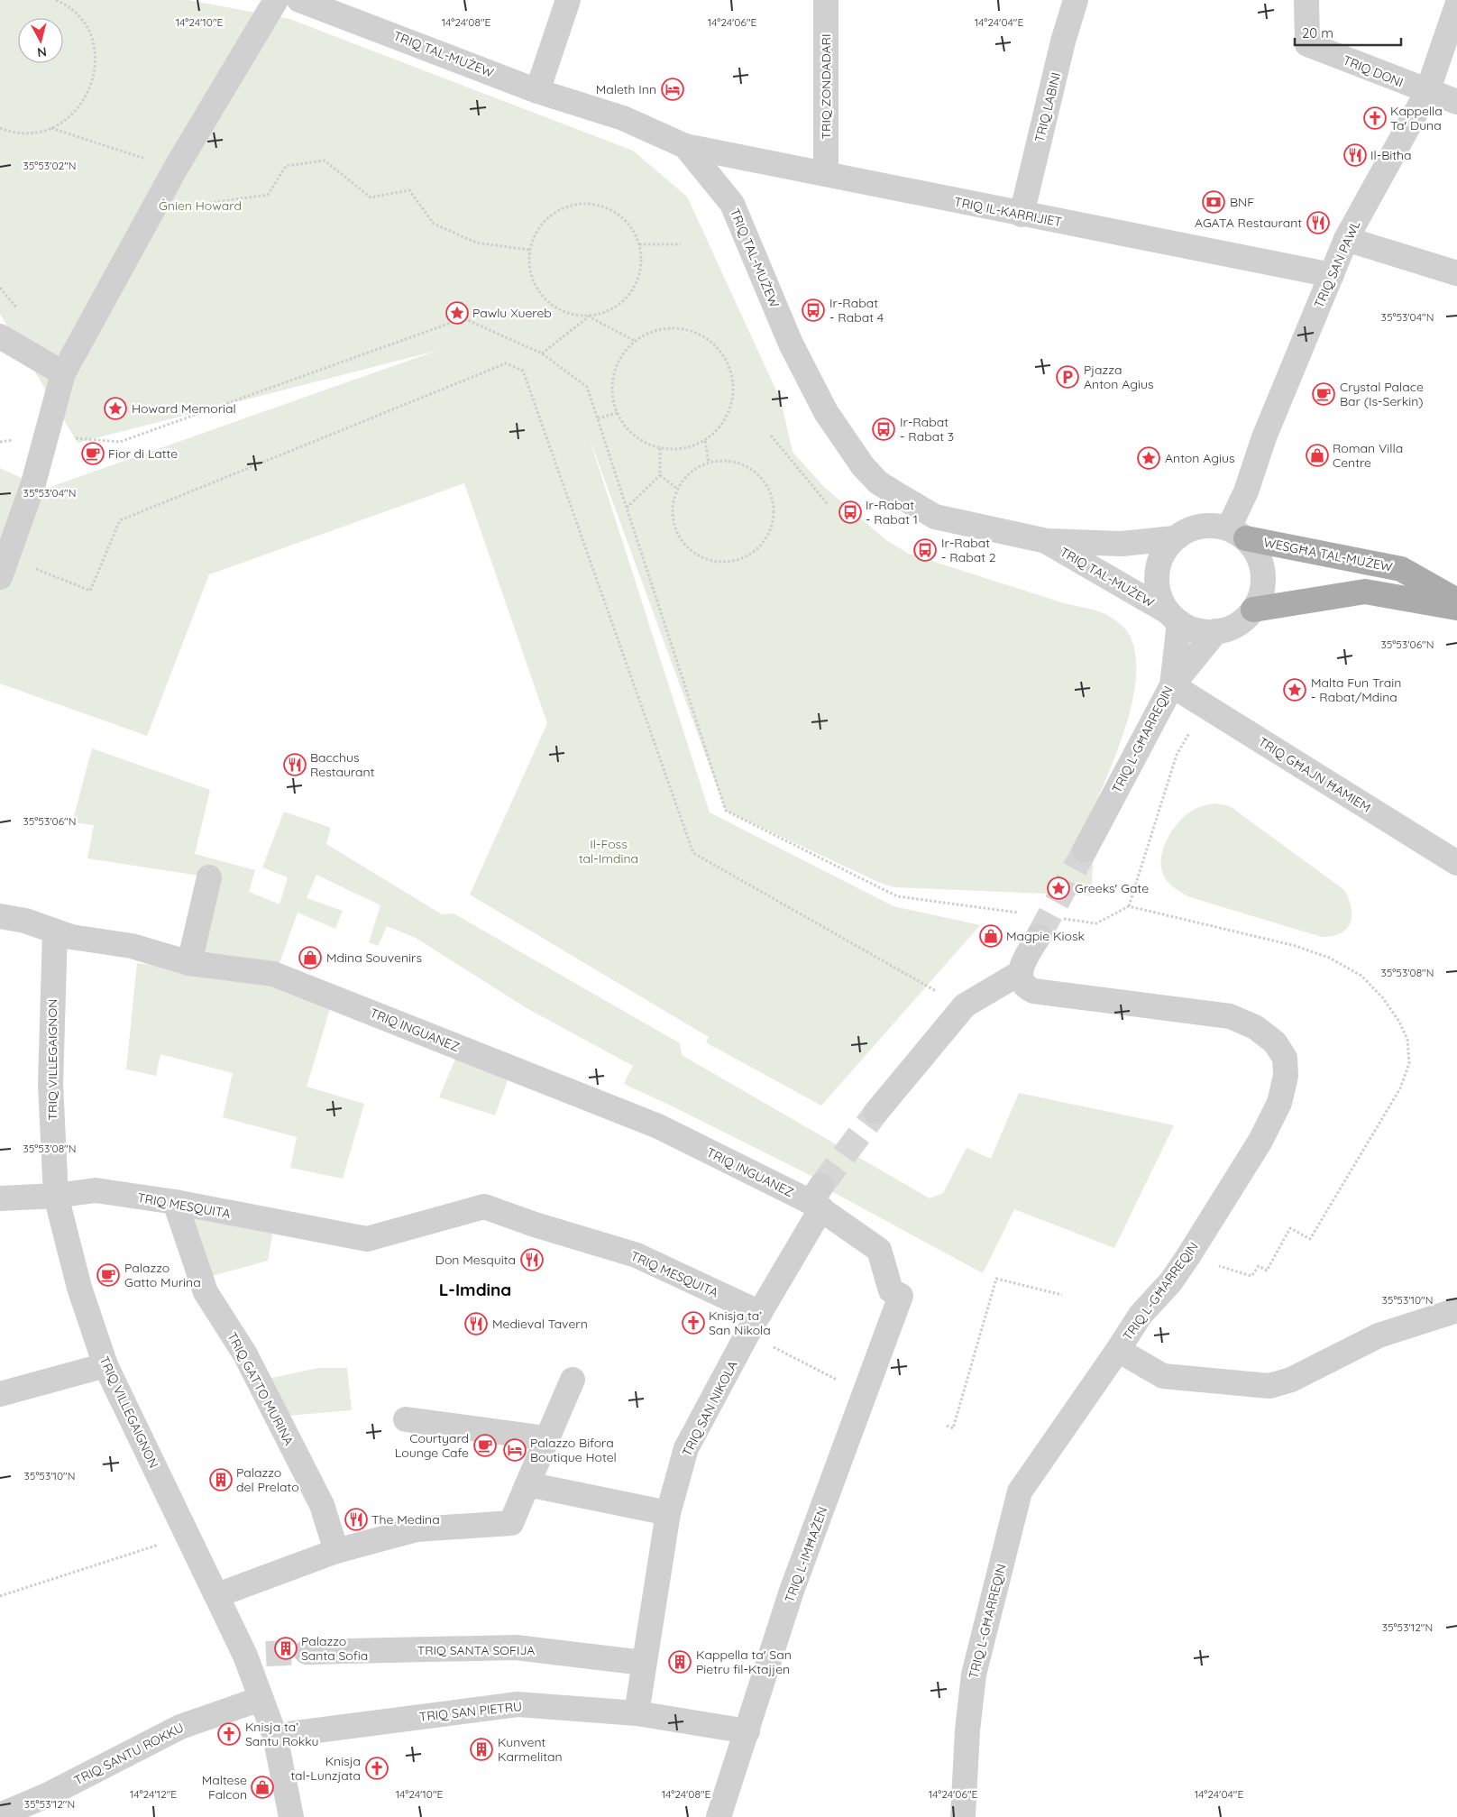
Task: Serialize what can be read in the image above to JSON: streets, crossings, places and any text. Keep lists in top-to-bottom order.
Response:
{
  "streets": {
    "main road": ["WESGĦA TAL-MUŻEW"],
    "street": [
      "TRIQ TAL-MUŻEW",
      "TRIQ DONI",
      "TRIQ ZONDADARI",
      "TRIQ LABINI",
      "TRIQ IL-KARRIJIET",
      "TRIQ SAN PAWL",
      "TRIQ L-GĦARREQIN",
      "TRIQ GĦAJN ĦAMIEM",
      "TRIQ INGUANEZ",
      "TRIQ VILLEGAIGNON",
      "TRIQ MESQUITA",
      "TRIQ GATTO MURINA",
      "TRIQ SAN NIKOLA",
      "TRIQ L-IMĦAŻEN",
      "TRIQ SANTA SOFIJA",
      "TRIQ SAN PIETRU",
      "TRIQ SANTU ROKKU"
    ]
  },
  "crossings": [
    ["TRIQ TAL-MUŻEW", "TRIQ IL-KARRIJIET"],
    ["TRIQ TAL-MUŻEW", "TRIQ SAN PAWL"],
    ["TRIQ TAL-MUŻEW", "WESGĦA TAL-MUŻEW"],
    ["TRIQ TAL-MUŻEW", "TRIQ L-GĦARREQIN"],
    ["TRIQ DONI", "TRIQ SAN PAWL"],
    ["TRIQ ZONDADARI", "TRIQ IL-KARRIJIET"],
    ["TRIQ LABINI", "TRIQ IL-KARRIJIET"],
    ["TRIQ IL-KARRIJIET", "TRIQ SAN PAWL"],
    ["TRIQ SAN PAWL", "WESGĦA TAL-MUŻEW"],
    ["TRIQ SAN PAWL", "TRIQ L-GĦARREQIN"],
    ["WESGĦA TAL-MUŻEW", "TRIQ L-GĦARREQIN"],
    ["TRIQ L-GĦARREQIN", "TRIQ GĦAJN ĦAMIEM"],
    ["TRIQ INGUANEZ", "TRIQ VILLEGAIGNON"],
    ["TRIQ INGUANEZ", "TRIQ SAN NIKOLA"],
    ["TRIQ INGUANEZ", "TRIQ L-IMĦAŻEN"],
    ["TRIQ VILLEGAIGNON", "TRIQ MESQUITA"],
    ["TRIQ VILLEGAIGNON", "TRIQ SAN PIETRU"],
    ["TRIQ VILLEGAIGNON", "TRIQ SANTU ROKKU"],
    ["TRIQ MESQUITA", "TRIQ GATTO MURINA"],
    ["TRIQ MESQUITA", "TRIQ SAN NIKOLA"],
    ["TRIQ SAN NIKOLA", "TRIQ SANTA SOFIJA"],
    ["TRIQ SAN NIKOLA", "TRIQ SAN PIETRU"],
    ["TRIQ L-IMĦAŻEN", "TRIQ SAN PIETRU"]
  ],
  "districts": ["L-Imdina"],
  "parks": ["Ġnien Howard", "Il-Foss tal-Imdina"],
  "places": {
    "hotel": ["Maleth Inn", "Palazzo Bifora Boutique Hotel"],
    "church": [
      "Kappella Ta' Duna",
      "Knisja ta’ San Nikola",
      "Knisja ta’ Santu Rokku",
      "Knisja tal-Lunzjata"
    ],
    "restaurant": [
      "Il-Bitħa",
      "AGATA Restaurant",
      "Bacchus Restaurant",
      "Don Mesquita",
      "Medieval Tavern",
      "The Medina"
    ],
    "bank": ["BNF"],
    "bus stop": [
      "Ir-Rabat - Rabat 4",
      "Ir-Rabat - Rabat 3",
      "Ir-Rabat - Rabat 1",
      "Ir-Rabat - Rabat 2"
    ],
    "place": [
      "Pawlu Xuereb",
      "Howard Memorial",
      "Anton Agius",
      "Malta Fun Train - Rabat/Mdina",
      "Greeks' Gate"
    ],
    "parking": ["Pjazza Anton Agius"],
    "cafe": [
      "Crystal Palace Bar (Is-Serkin)",
      "Fior di Latte",
      "Palazzo Gatto Murina",
      "Courtyard Lounge Cafe"
    ],
    "shop": [
      "Roman Villa Centre",
      "Magpie Kiosk",
      "Mdina Souvenirs",
      "Maltese Falcon"
    ],
    "building": [
      "Palazzo del Prelato",
      "Palazzo Santa Sofia",
      "Kappella ta' San Pietru fil-Ktajjen",
      "Kunvent Karmelitan"
    ]
  },
  "scale_bar": "20 m",
  "north": "bottom",
  "coordinates": [
    "14°24'10\"E",
    "14°24'08\"E",
    "14°24'06\"E",
    "14°24'04\"E",
    "35°53'02\"N",
    "35°53'04\"N",
    "35°53'06\"N",
    "35°53'08\"N",
    "35°53'10\"N",
    "35°53'12\"N",
    "14°24'12\"E"
  ]
}
